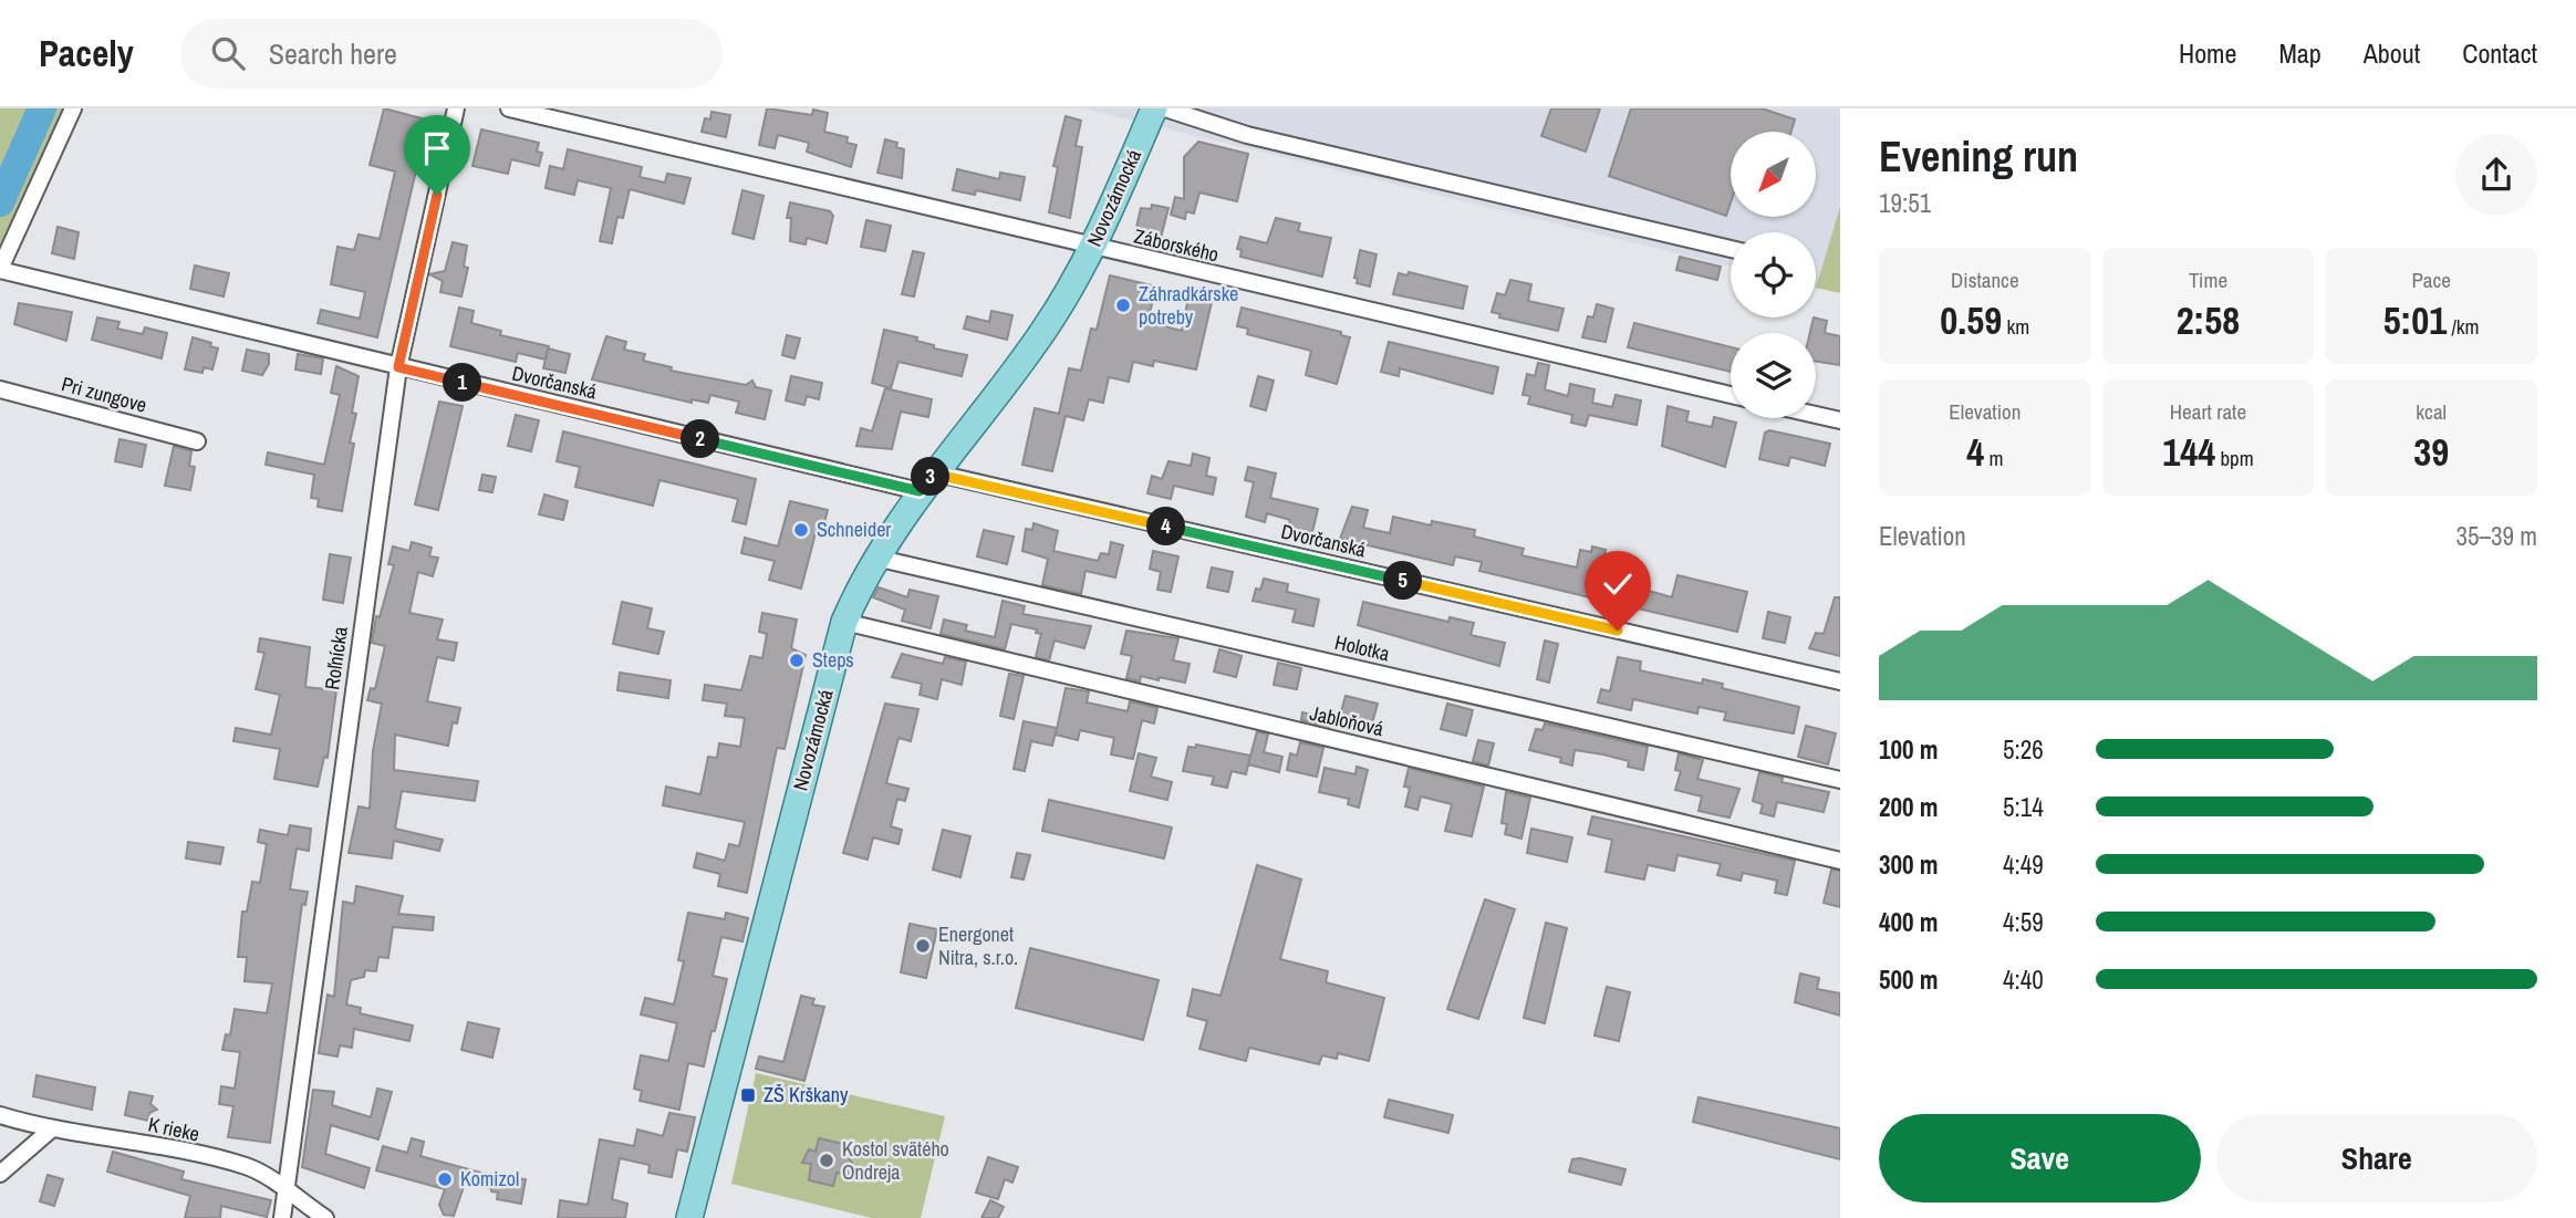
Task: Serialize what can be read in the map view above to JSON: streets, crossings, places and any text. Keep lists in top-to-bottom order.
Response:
{
  "streets": {
    "main road": ["Novozámocká"],
    "street": [
      "Záborského",
      "Dvorčanská",
      "Pri zungove",
      "Holotka",
      "Roľnícka",
      "Jabloňová",
      "K rieke"
    ]
  },
  "crossings": [
    ["Novozámocká", "Záborského"],
    ["Novozámocká", "Dvorčanská"],
    ["Novozámocká", "Holotka"],
    ["Novozámocká", "Jabloňová"],
    ["Dvorčanská", "Roľnícka"],
    ["Roľnícka", "K rieke"]
  ],
  "places": {
    "other": [
      "Záhradkárske potreby",
      "Schneider",
      "Steps",
      "Energonet Nitra, s.r.o.",
      "Kostol svätého Ondreja",
      "Komizol"
    ],
    "transit": ["ZŠ Krškany"]
  },
  "north": "bottom left",
  "page": {
    "header": "Pacely",
    "search": "Search here",
    "nav": [
      "Home",
      "Map",
      "About",
      "Contact"
    ],
    "heading": ["Evening run", "19:51"],
    "stats": [
      ["Distance", "0.59 km"],
      ["Time", "2:58"],
      ["Pace", "5:01 /km"],
      ["Elevation", "4 m"],
      ["Heart rate", "144 bpm"],
      ["kcal", "39"]
    ],
    "pins": [
      "1",
      "2",
      "3",
      "4",
      "5"
    ],
    "chart": ["Elevation", "35–39 m"],
    "list": [
      {
        "name": "100 m",
        "note": "5:26"
      },
      {
        "name": "200 m",
        "note": "5:14"
      },
      {
        "name": "300 m",
        "note": "4:49"
      },
      {
        "name": "400 m",
        "note": "4:59"
      },
      {
        "name": "500 m",
        "note": "4:40"
      }
    ],
    "buttons": ["Save", "Share"]
  }
}
